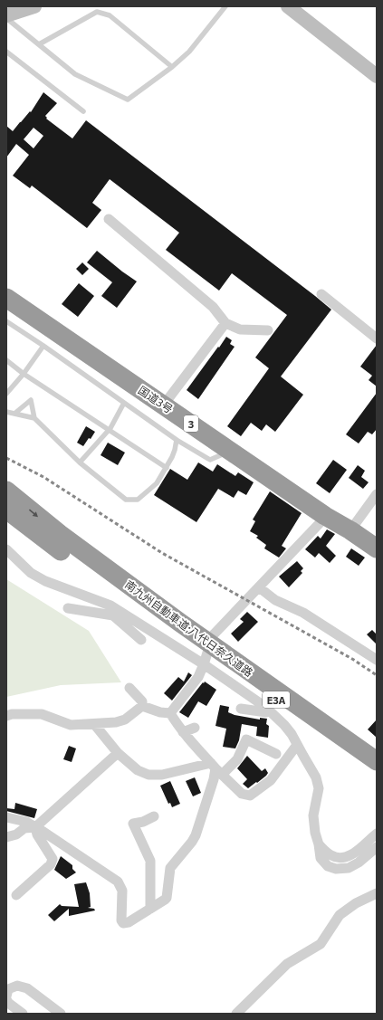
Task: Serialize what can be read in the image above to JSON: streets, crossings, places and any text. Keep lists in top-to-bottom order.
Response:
{
  "streets": {
    "highway": [
      "国道3号",
      "3",
      "南九州自動車道;八代日奈久道路",
      "E3A"
    ]
  }
}
